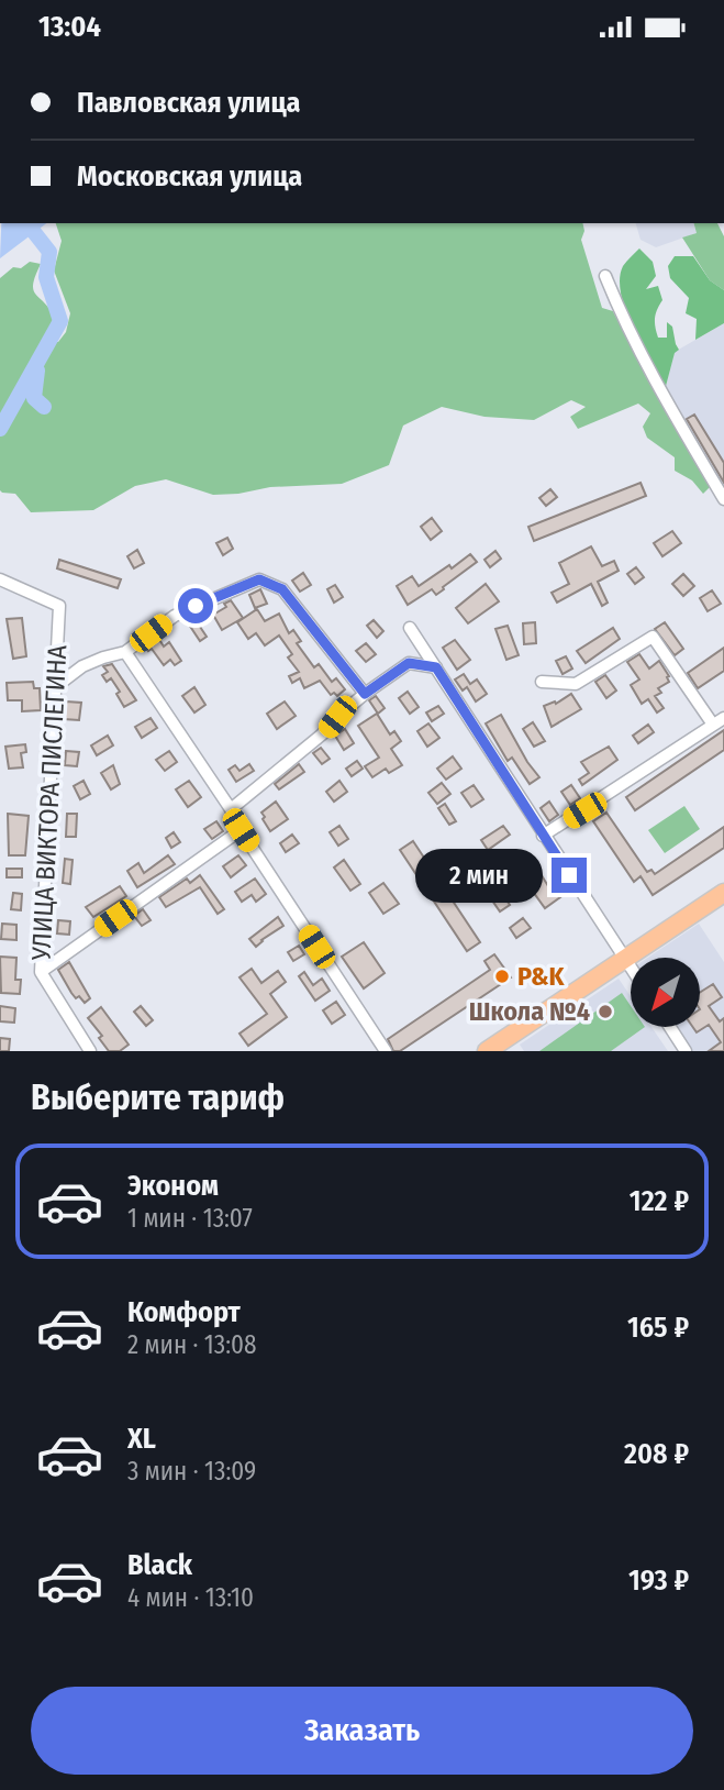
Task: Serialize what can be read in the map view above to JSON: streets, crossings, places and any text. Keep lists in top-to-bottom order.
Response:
{
  "streets": {
    "street": ["УЛИЦА ВИКТОРА ПИСЛЕГИНА"]
  },
  "places": ["P&K", "Школа №4"],
  "north": "bottom left",
  "page": {
    "status": "13:04",
    "banner": ["Павловская улица", "Московская улица"],
    "bubble": "2 мин",
    "heading": "Выберите тариф",
    "list": [
      {
        "name": "Эконом",
        "note": "1 мин · 13:07",
        "value": "122 ₽"
      },
      {
        "name": "Комфорт",
        "note": "2 мин · 13:08",
        "value": "165 ₽"
      },
      {
        "name": "XL",
        "note": "3 мин · 13:09",
        "value": "208 ₽"
      },
      {
        "name": "Black",
        "note": "4 мин · 13:10",
        "value": "193 ₽"
      }
    ],
    "buttons": "Заказать"
  }
}
